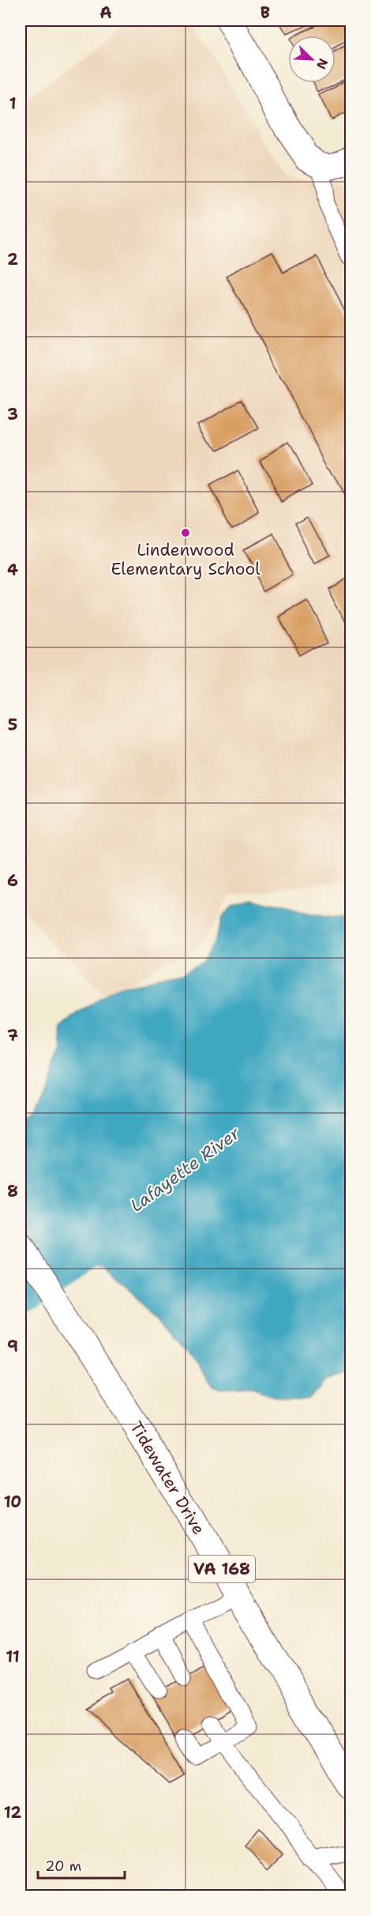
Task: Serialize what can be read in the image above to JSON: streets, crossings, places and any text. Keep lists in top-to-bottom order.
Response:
{
  "streets": {
    "main road": ["Tidewater Drive", "VA 168"]
  },
  "water": ["Lafayette River"],
  "places": ["Lindenwood Elementary School"],
  "scale_bar": "20 m",
  "north": "bottom right",
  "grid": {
    "columns": ["A", "B"],
    "rows": [
      "1",
      "2",
      "3",
      "4",
      "5",
      "6",
      "7",
      "8",
      "9",
      "10",
      "11",
      "12"
    ]
  }
}
